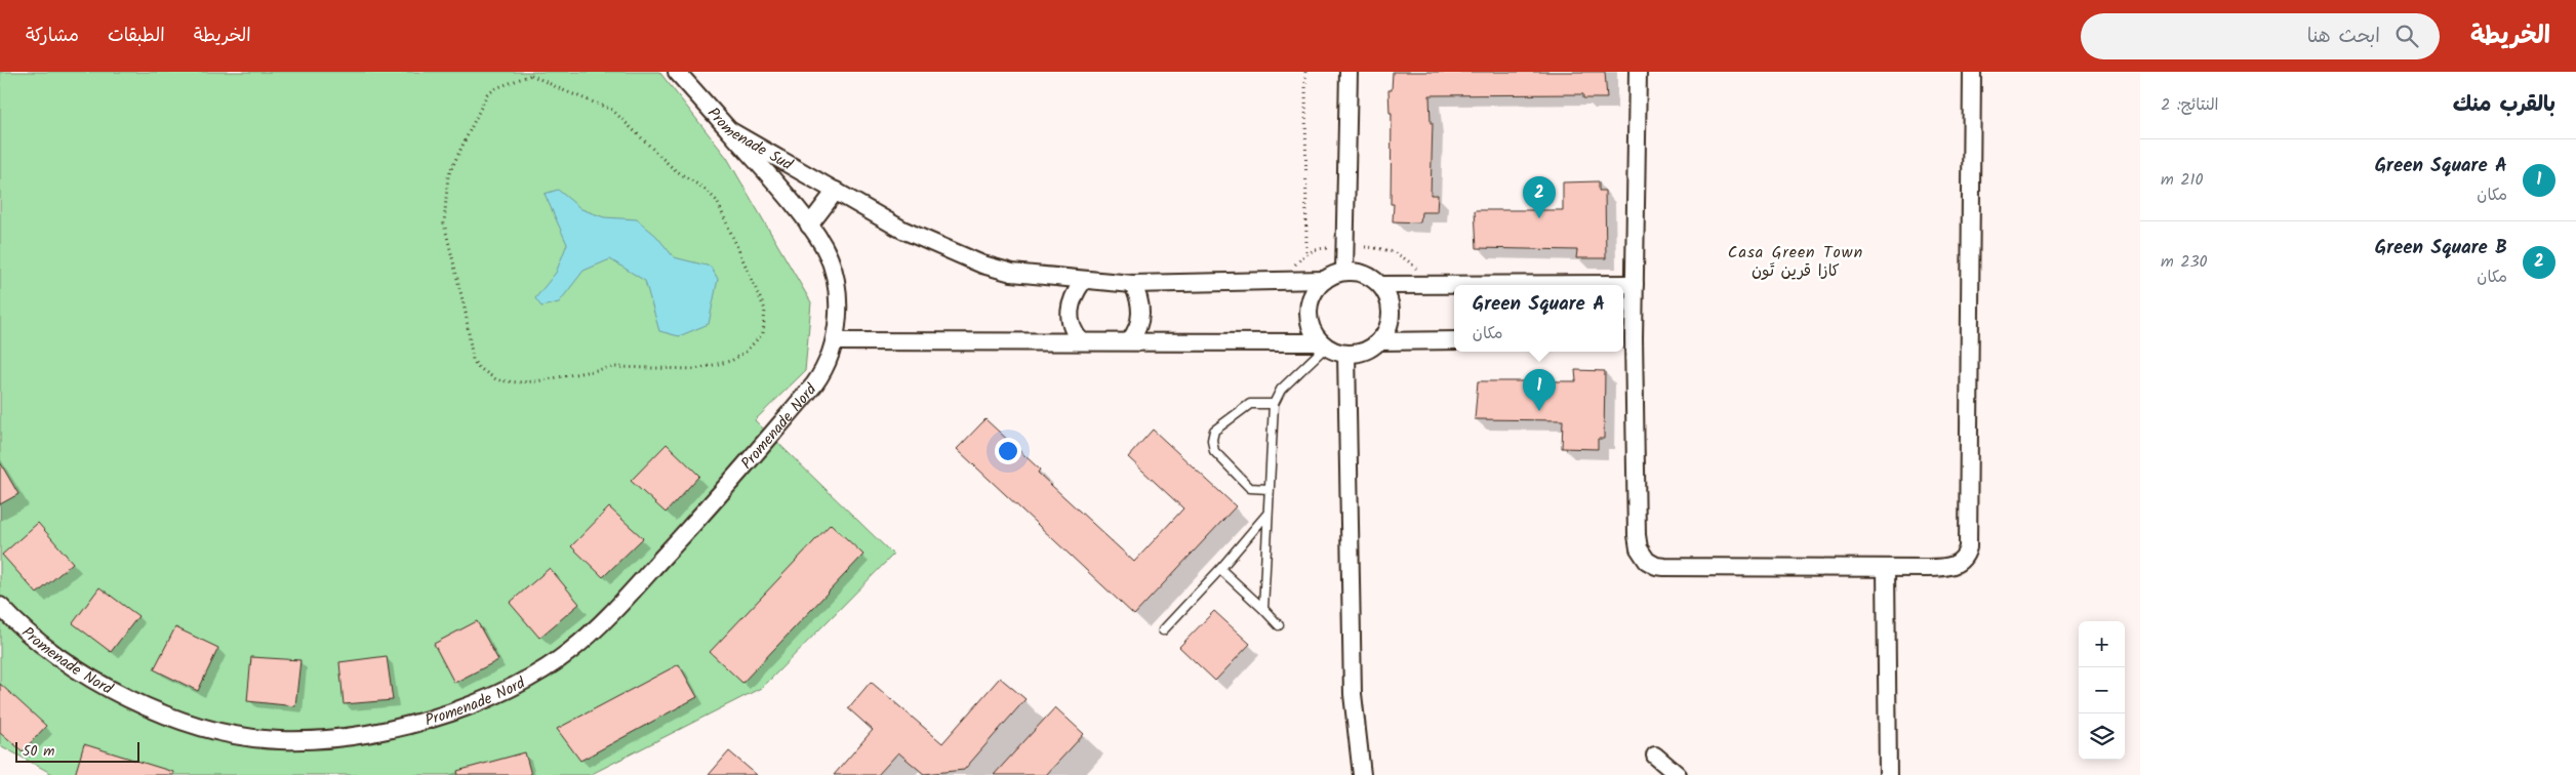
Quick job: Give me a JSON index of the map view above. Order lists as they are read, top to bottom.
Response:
{
  "streets": {
    "street": ["Promenade Sud", "Promenade Nord"]
  },
  "crossings": [
    ["Promenade Sud", "Promenade Nord"]
  ],
  "districts": ["Casa Green Town كازا قرين تَون"],
  "scale_bar": "50 m",
  "page": {
    "header": "الخريطة",
    "search": "ابحث هنا",
    "nav": ["الخريطة", "الطبقات", "مشاركة"],
    "heading": ["بالقرب منك", "النتائج: 2"],
    "list": [
      {
        "mark": "1",
        "name": "Green Square A",
        "note": "مكان",
        "value": "210 m"
      },
      {
        "mark": "2",
        "name": "Green Square B",
        "note": "مكان",
        "value": "230 m"
      }
    ],
    "pins": ["2", "1"],
    "popup": ["Green Square A", "مكان"],
    "map_buttons": ["+", "−"],
    "scale": "50 m"
  }
}
